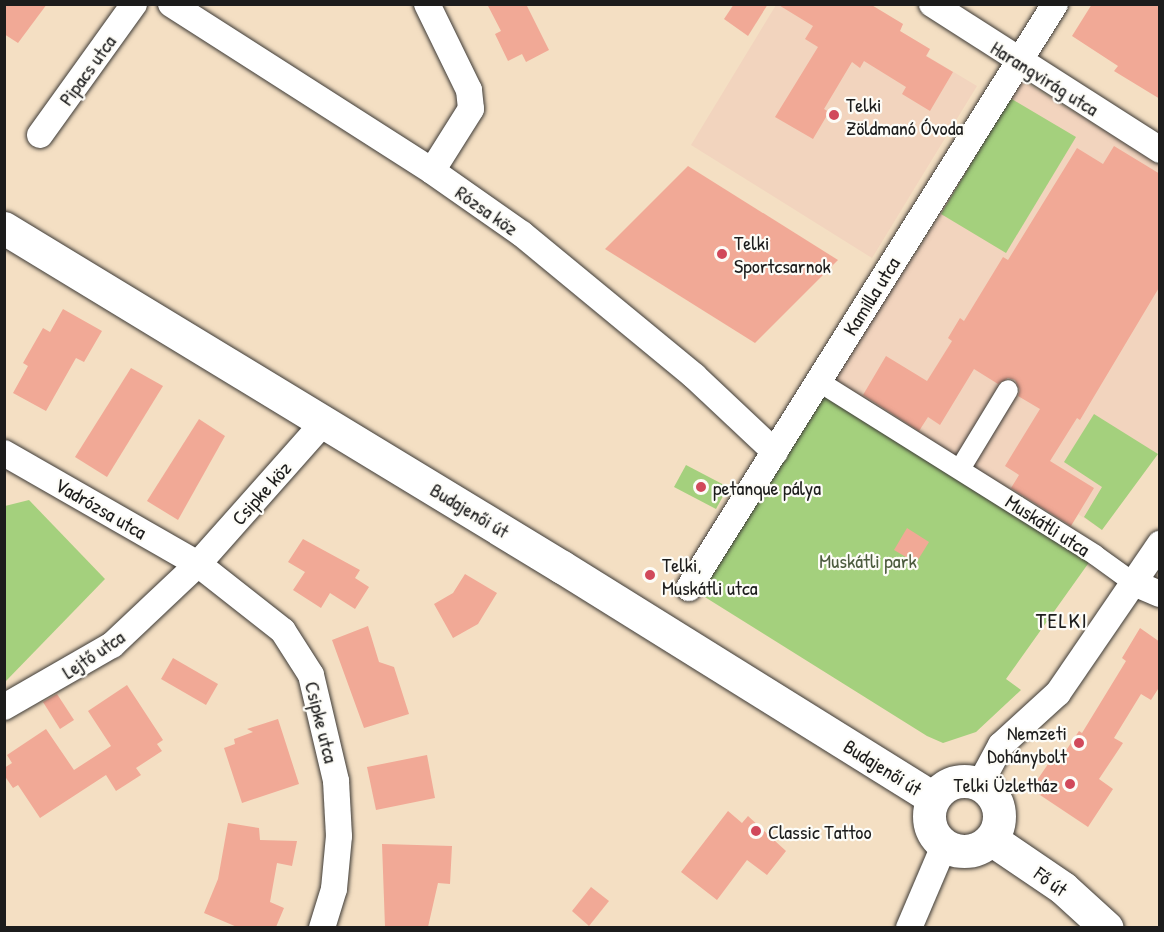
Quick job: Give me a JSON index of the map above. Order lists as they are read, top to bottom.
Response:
{
  "streets": {
    "main road": ["Budajenői út", "Fő út"],
    "street": [
      "Pipacs utca",
      "Harangvirág utca",
      "Rózsa köz",
      "Kamilla utca",
      "Csipke köz",
      "Vadrózsa utca",
      "Muskátli utca",
      "Lejtő utca",
      "Csipke utca"
    ]
  },
  "crossings": [
    ["Harangvirág utca", "Kamilla utca"],
    ["Rózsa köz", "Kamilla utca"],
    ["Kamilla utca", "Muskátli utca"],
    ["Csipke köz", "Vadrózsa utca"],
    ["Csipke köz", "Budajenői út"],
    ["Csipke köz", "Lejtő utca"],
    ["Csipke köz", "Csipke utca"],
    ["Vadrózsa utca", "Lejtő utca"],
    ["Vadrózsa utca", "Csipke utca"],
    ["Budajenői út", "Fő út"],
    ["Lejtő utca", "Csipke utca"]
  ],
  "districts": ["TELKI"],
  "parks": ["Muskátli park"],
  "places": [
    "Telki Zöldmanó Óvoda",
    "Telki Sportcsarnok",
    "petanque pálya",
    "Telki, Muskátli utca",
    "Nemzeti Dohánybolt",
    "Telki Üzletház",
    "Classic Tattoo"
  ]
}
